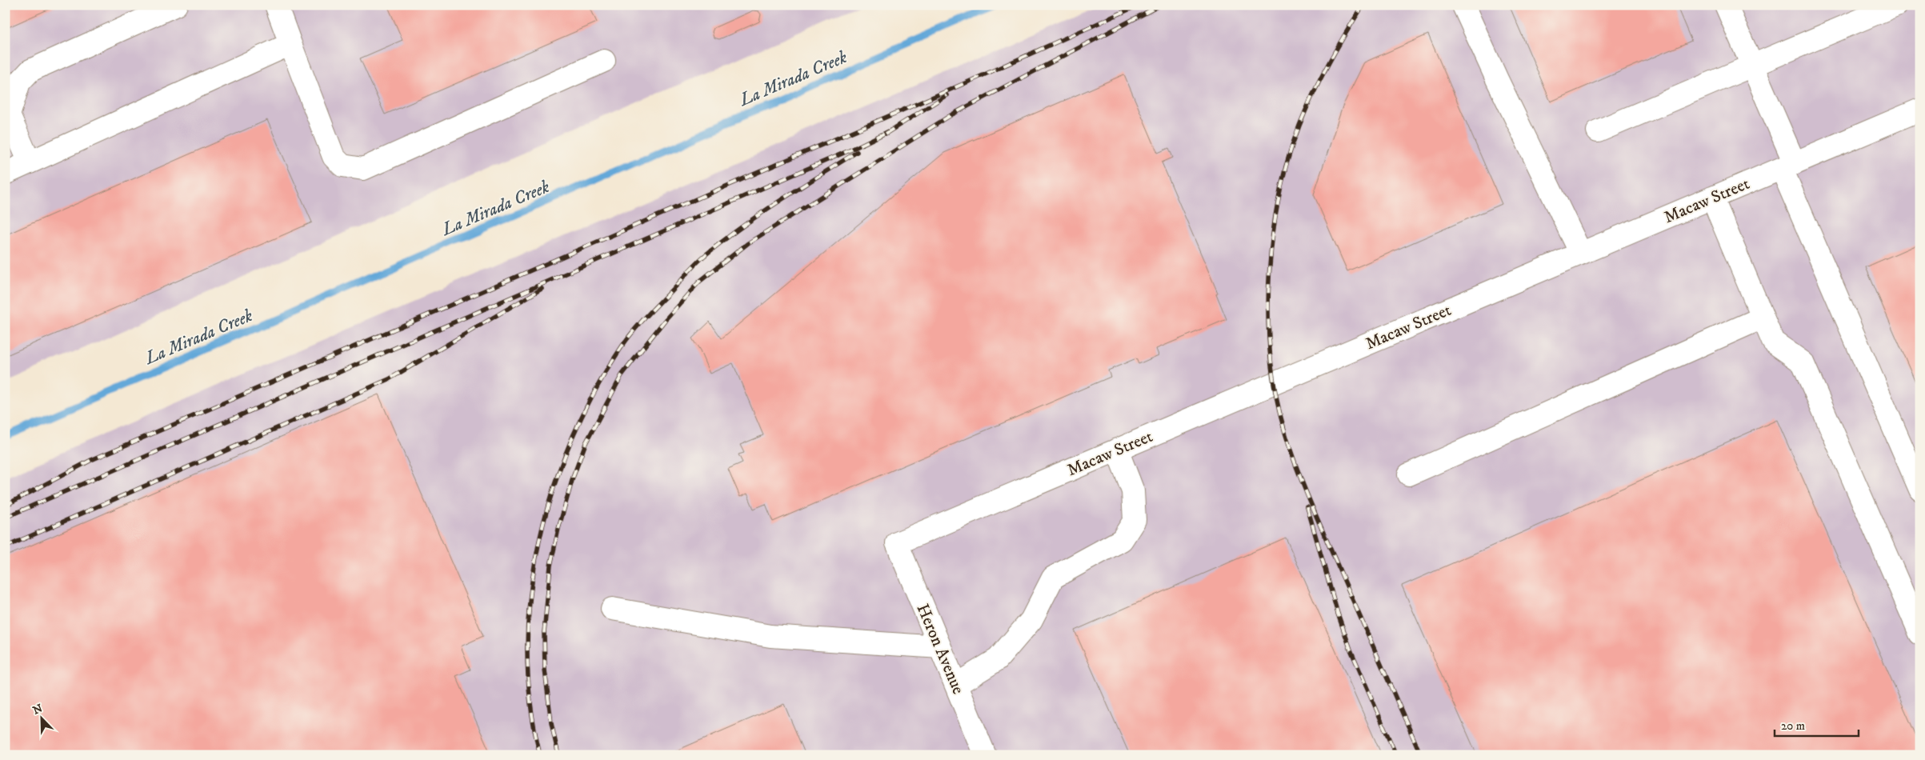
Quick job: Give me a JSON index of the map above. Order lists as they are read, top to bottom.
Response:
{
  "streets": {
    "street": ["Macaw Street", "Heron Avenue"]
  },
  "crossings": [
    ["Macaw Street", "Heron Avenue"]
  ],
  "water": ["La Mirada Creek"],
  "scale_bar": "20 m",
  "north": "top left"
}
